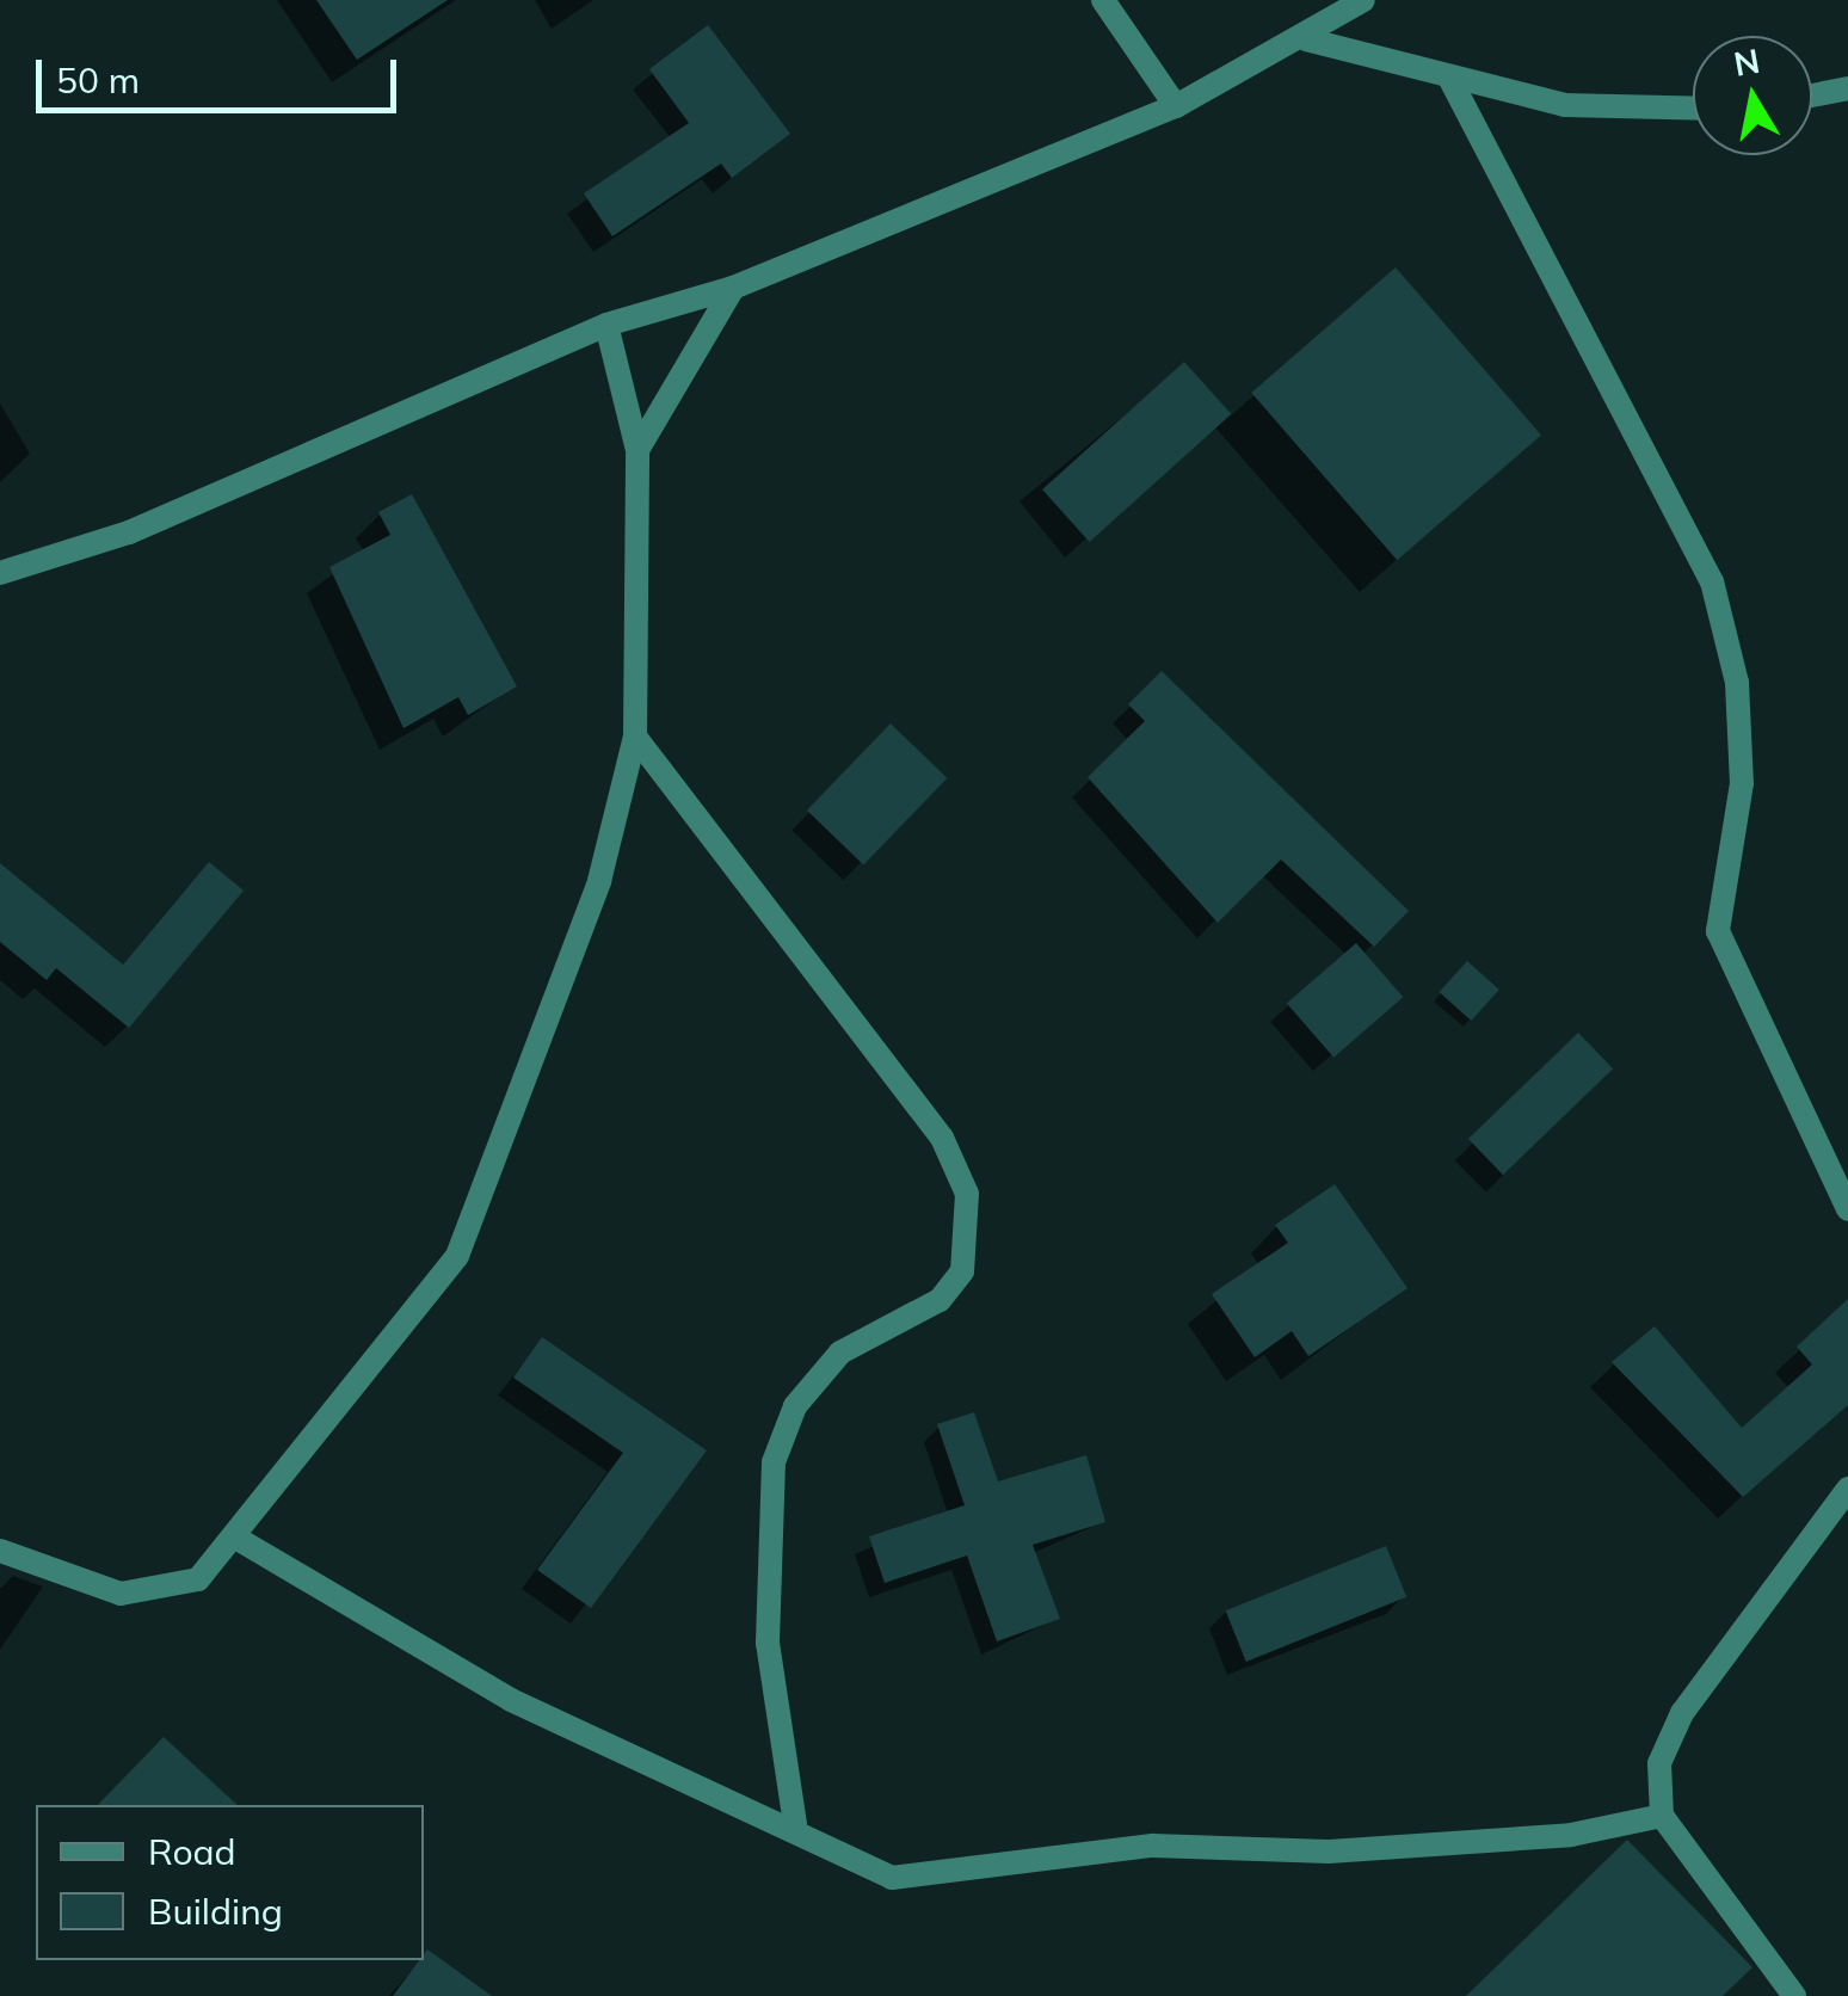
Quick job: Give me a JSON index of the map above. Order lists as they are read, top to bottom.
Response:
{
  "legend": ["Road", "Building"],
  "scale_bar": "50 m",
  "north": "top"
}
